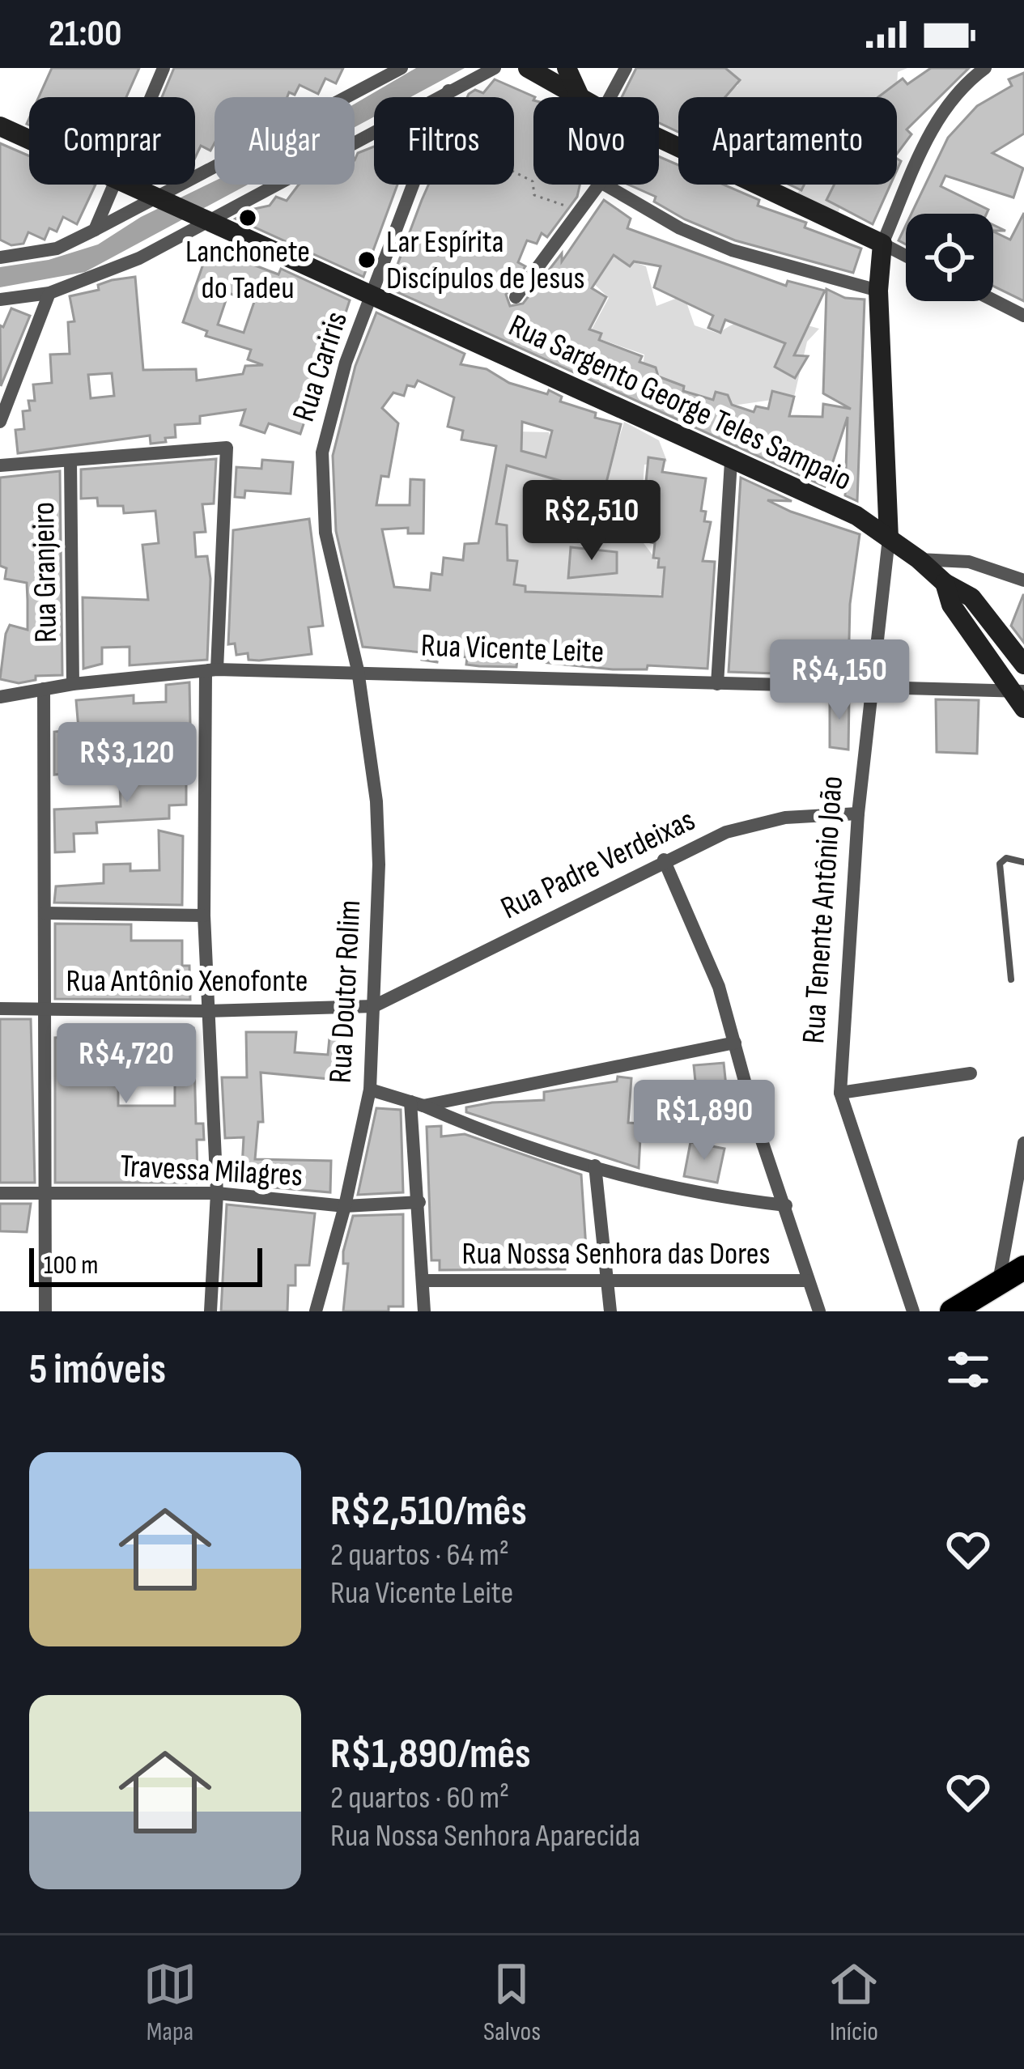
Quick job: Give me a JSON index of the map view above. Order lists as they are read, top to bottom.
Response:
{
  "streets": {
    "main road": ["Rua Sargento George Teles Sampaio", "Rua Tenente Antônio João"],
    "street": [
      "Rua Cariris",
      "Rua Granjeiro",
      "Rua Vicente Leite",
      "Rua Padre Verdeixas",
      "Rua Antônio Xenofonte",
      "Rua Doutor Rolim",
      "Travessa Milagres",
      "Rua Nossa Senhora das Dores"
    ]
  },
  "crossings": [
    ["Rua Cariris", "Rua Sargento George Teles Sampaio"],
    ["Rua Cariris", "Rua Vicente Leite"],
    ["Rua Cariris", "Rua Doutor Rolim"],
    ["Rua Sargento George Teles Sampaio", "Rua Tenente Antônio João"],
    ["Rua Granjeiro", "Rua Vicente Leite"],
    ["Rua Vicente Leite", "Rua Tenente Antônio João"],
    ["Rua Vicente Leite", "Rua Doutor Rolim"],
    ["Rua Padre Verdeixas", "Rua Tenente Antônio João"],
    ["Rua Padre Verdeixas", "Rua Antônio Xenofonte"],
    ["Rua Padre Verdeixas", "Rua Doutor Rolim"],
    ["Rua Antônio Xenofonte", "Rua Doutor Rolim"],
    ["Rua Doutor Rolim", "Travessa Milagres"]
  ],
  "places": ["Lanchonete do Tadeu", "Lar Espírita Discípulos de Jesus"],
  "scale_bar": "100 m",
  "page": {
    "status": "21:00",
    "chip": [
      "Comprar",
      "Alugar",
      "Filtros",
      "Novo",
      "Apartamento"
    ],
    "price": [
      "R$2,510",
      "R$4,150",
      "R$3,120",
      "R$4,720",
      "R$1,890"
    ],
    "scale": "100 m",
    "heading": "5 imóveis",
    "list": [
      {
        "name": "R$2,510/mês",
        "note": "2 quartos · 64 m² · Rua Vicente Leite"
      },
      {
        "name": "R$1,890/mês",
        "note": "2 quartos · 60 m² · Rua Nossa Senhora Aparecida"
      }
    ],
    "tabs": ["Mapa", "Salvos", "Início"]
  }
}
